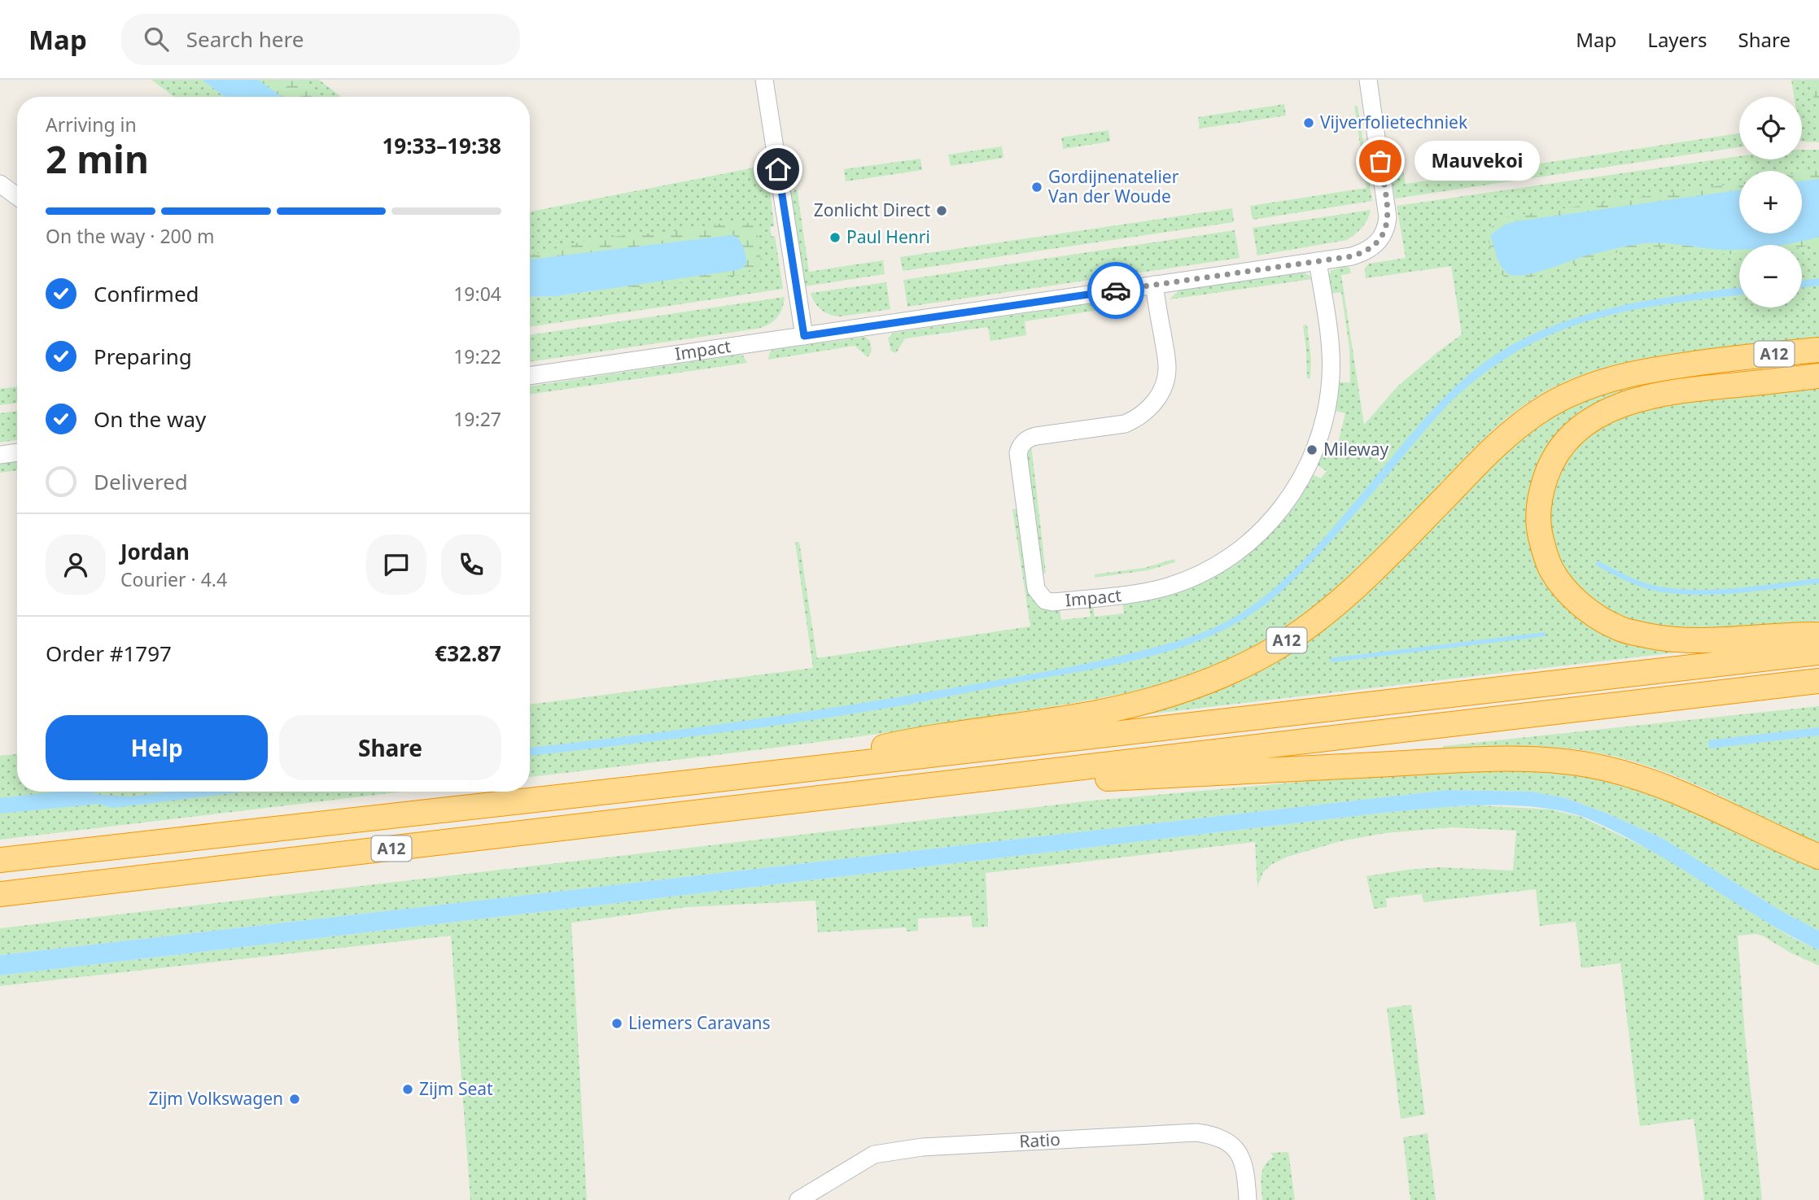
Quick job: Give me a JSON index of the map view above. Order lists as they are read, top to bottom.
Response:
{
  "streets": {
    "highway": ["A12"],
    "street": ["Impact", "Ratio"]
  },
  "places": [
    "Vijverfolietechniek",
    "Mauvekoi",
    "Gordijnenatelier Van der Woude",
    "Zonlicht Direct",
    "Paul Henri",
    "Mileway",
    "Liemers Caravans",
    "Zijm Seat",
    "Zijm Volkswagen"
  ],
  "page": {
    "header": "Map",
    "search": "Search here",
    "nav": ["Map", "Layers", "Share"],
    "map_buttons": ["+", "−"],
    "heading": ["2 min", "Arriving in", "19:33–19:38"],
    "panel": [
      "Jordan",
      "Courier · 4.4",
      "Order #1797",
      "€32.87"
    ],
    "bubble": "Mauvekoi",
    "bar": "On the way · 200 m",
    "list": [
      ["Confirmed", "19:04"],
      ["Preparing", "19:22"],
      ["On the way", "19:27"],
      "Delivered"
    ],
    "buttons": ["Help", "Share"]
  }
}
